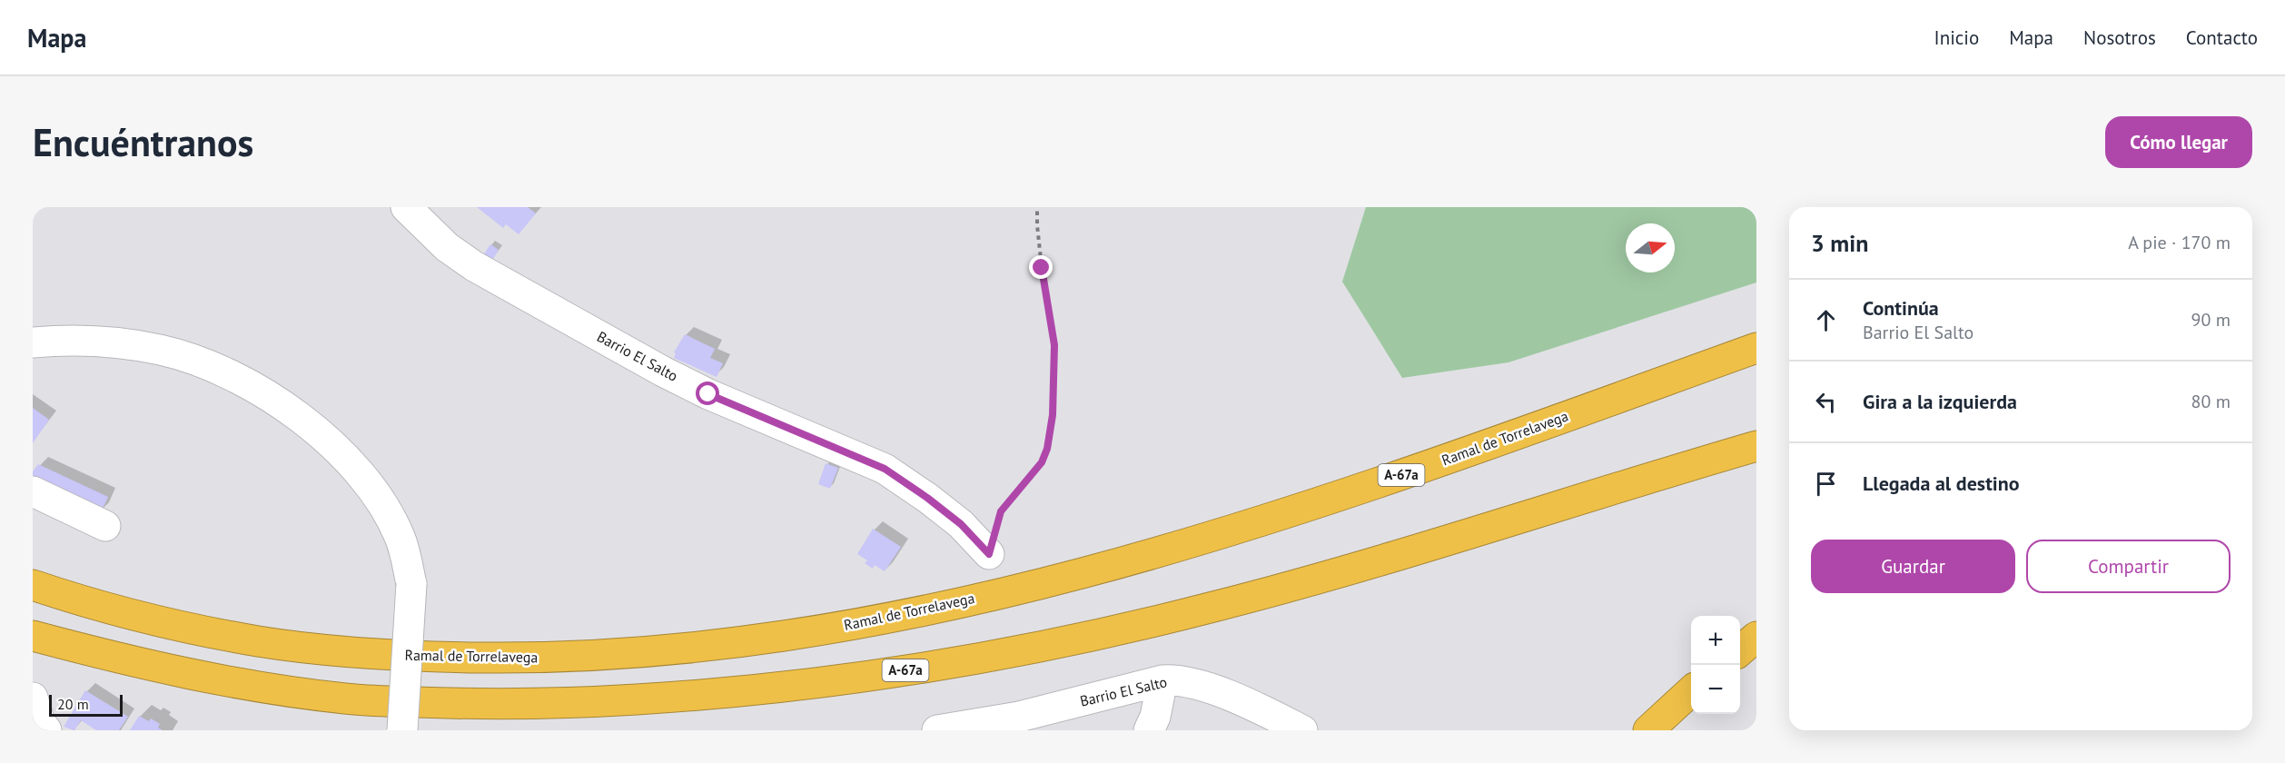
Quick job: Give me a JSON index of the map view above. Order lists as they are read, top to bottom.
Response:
{
  "streets": {
    "highway": ["Ramal de Torrelavega", "A-67a"],
    "street": ["Barrio El Salto"]
  },
  "scale_bar": "20 m",
  "north": "right",
  "page": {
    "header": "Mapa",
    "nav": [
      "Inicio",
      "Mapa",
      "Nosotros",
      "Contacto"
    ],
    "buttons": [
      "Cómo llegar",
      ["Guardar", "Compartir"]
    ],
    "title": "Encuéntranos",
    "heading": ["3 min", "A pie · 170 m"],
    "list": [
      ["Continúa", "Barrio El Salto", "90 m"],
      ["Gira a la izquierda", "80 m"],
      "Llegada al destino"
    ],
    "map_buttons": ["+", "−"],
    "scale": "20 m"
  }
}
